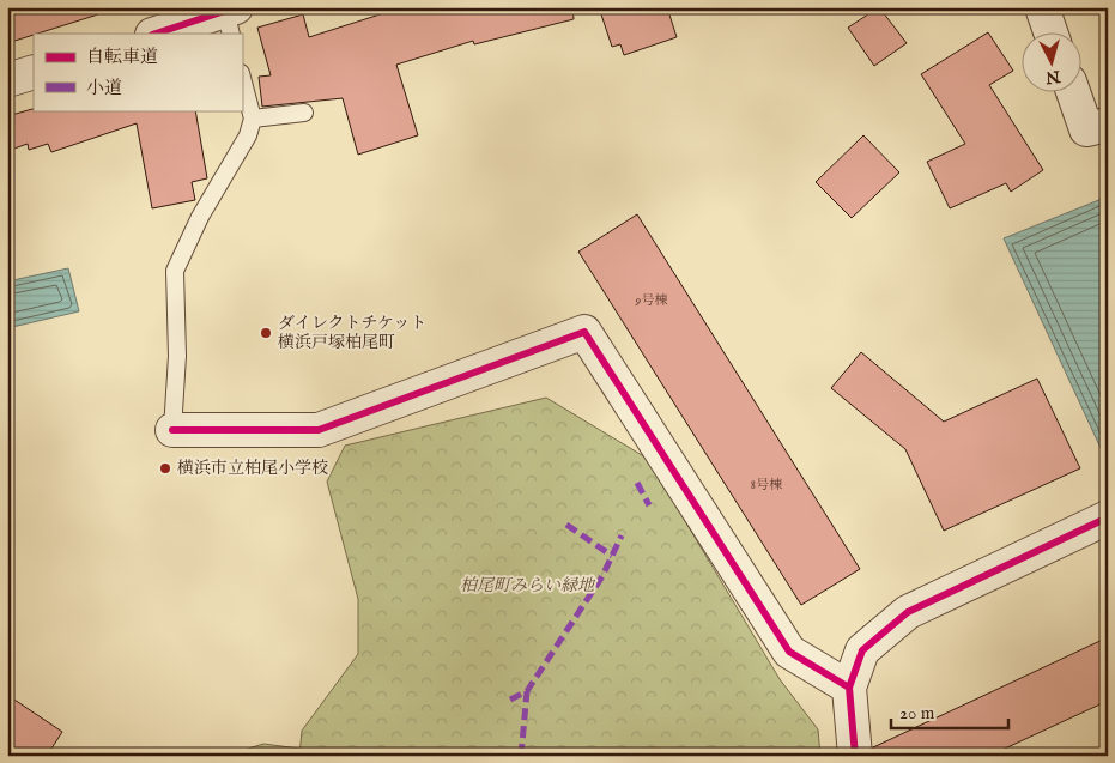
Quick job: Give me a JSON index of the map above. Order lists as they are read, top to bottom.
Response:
{
  "parks": ["柏尾町みらい緑地"],
  "places": ["ダイレクトチケット 横浜戸塚柏尾町", "横浜市立柏尾小学校"],
  "house_numbers": ["9号棟", "8号棟"],
  "legend": ["自転車道", "小道"],
  "scale_bar": "20 m",
  "north": "bottom"
}
